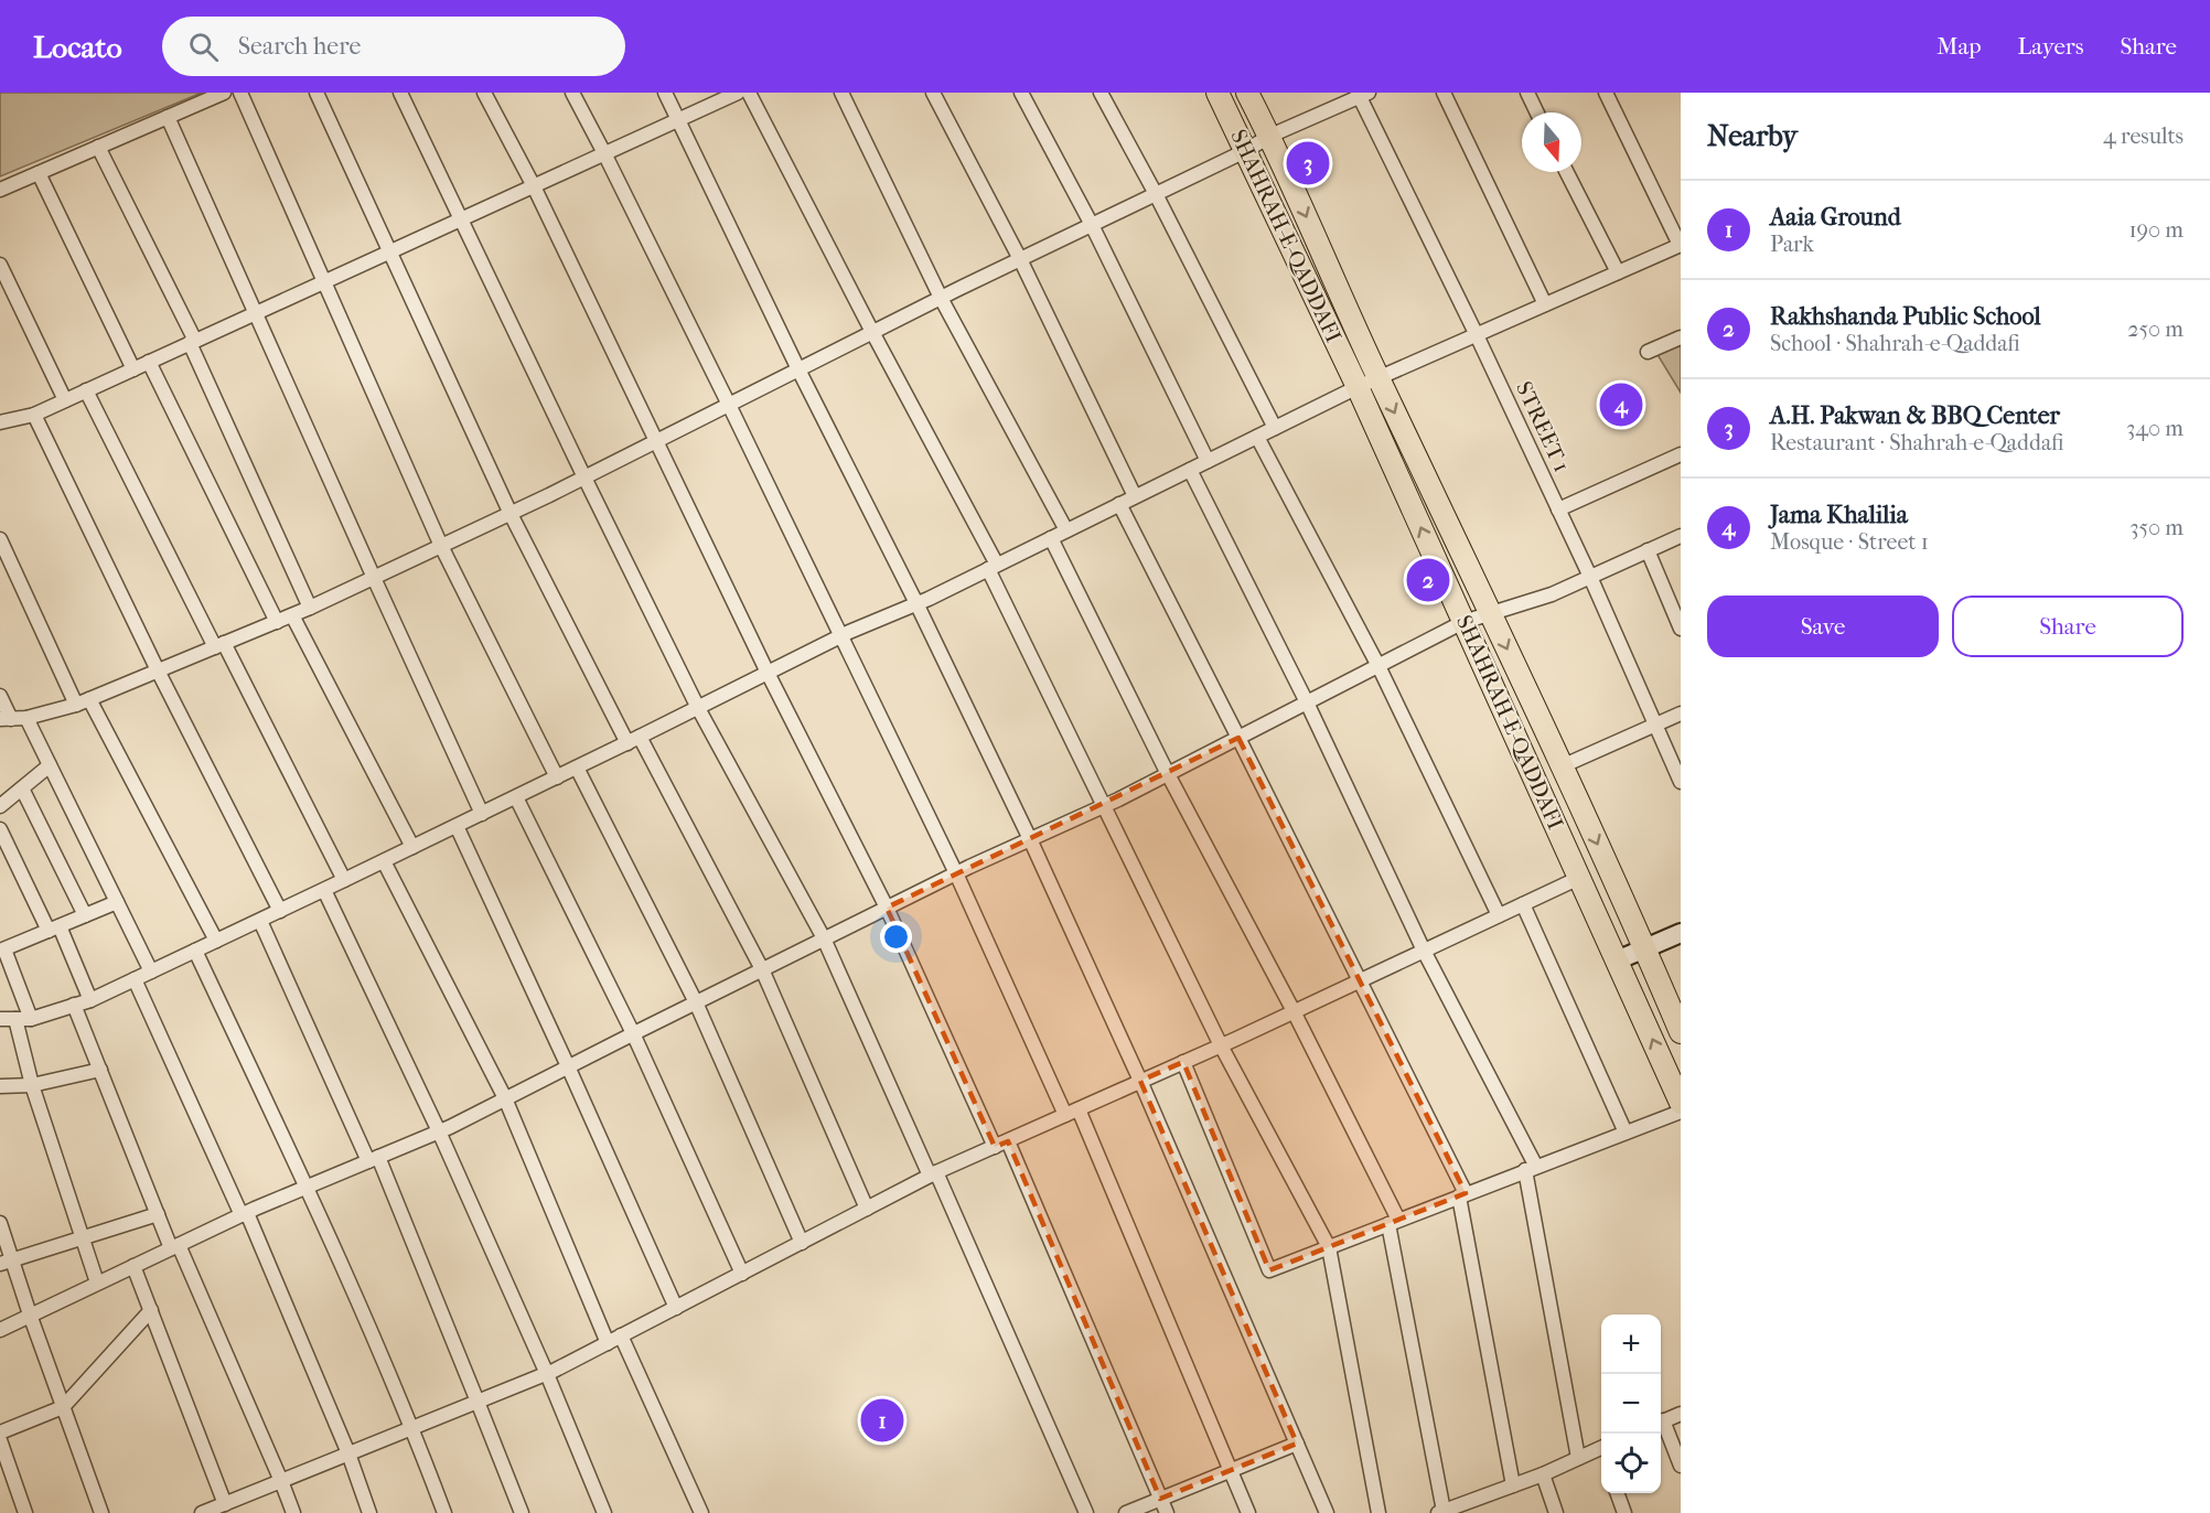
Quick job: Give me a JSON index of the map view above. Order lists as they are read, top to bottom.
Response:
{
  "streets": {
    "main road": ["SHAHRAH-E-QADDAFI"],
    "street": ["STREET 1"]
  },
  "north": "bottom",
  "page": {
    "header": "Locato",
    "search": "Search here",
    "nav": ["Map", "Layers", "Share"],
    "heading": ["Nearby", "4 results"],
    "pins": [
      "3",
      "4",
      "2",
      "1"
    ],
    "list": [
      {
        "mark": "1",
        "name": "Aaia Ground",
        "note": "Park",
        "value": "190 m"
      },
      {
        "mark": "2",
        "name": "Rakhshanda Public School",
        "note": "School · Shahrah-e-Qaddafi",
        "value": "250 m"
      },
      {
        "mark": "3",
        "name": "A.H. Pakwan & BBQ Center",
        "note": "Restaurant · Shahrah-e-Qaddafi",
        "value": "340 m"
      },
      {
        "mark": "4",
        "name": "Jama Khalilia",
        "note": "Mosque · Street 1",
        "value": "350 m"
      }
    ],
    "buttons": ["Save", "Share"],
    "map_buttons": ["+", "−"]
  }
}
